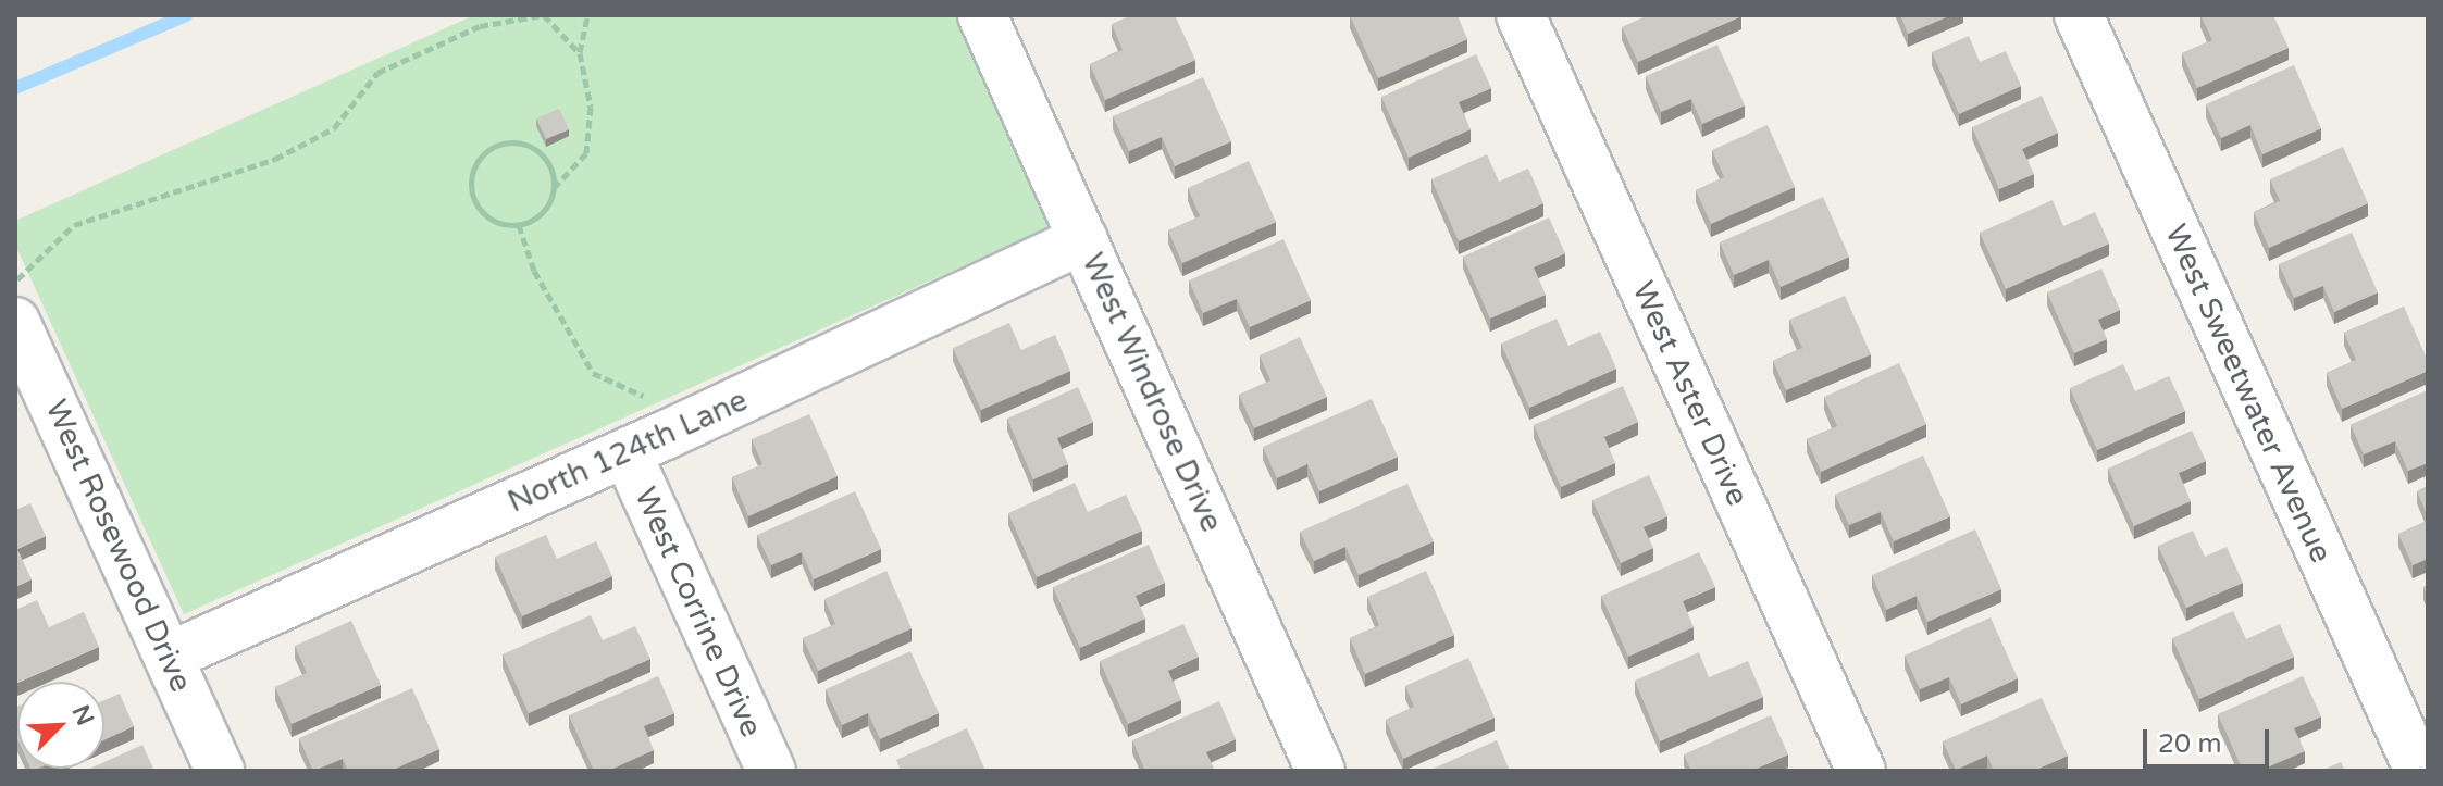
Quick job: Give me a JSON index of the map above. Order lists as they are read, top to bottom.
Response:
{
  "streets": {
    "street": [
      "West Windrose Drive",
      "West Aster Drive",
      "West Sweetwater Avenue",
      "North 124th Lane",
      "West Rosewood Drive",
      "West Corrine Drive"
    ]
  },
  "crossings": [
    ["West Windrose Drive", "North 124th Lane"],
    ["North 124th Lane", "West Rosewood Drive"],
    ["North 124th Lane", "West Corrine Drive"]
  ],
  "scale_bar": "20 m",
  "north": "top right"
}
